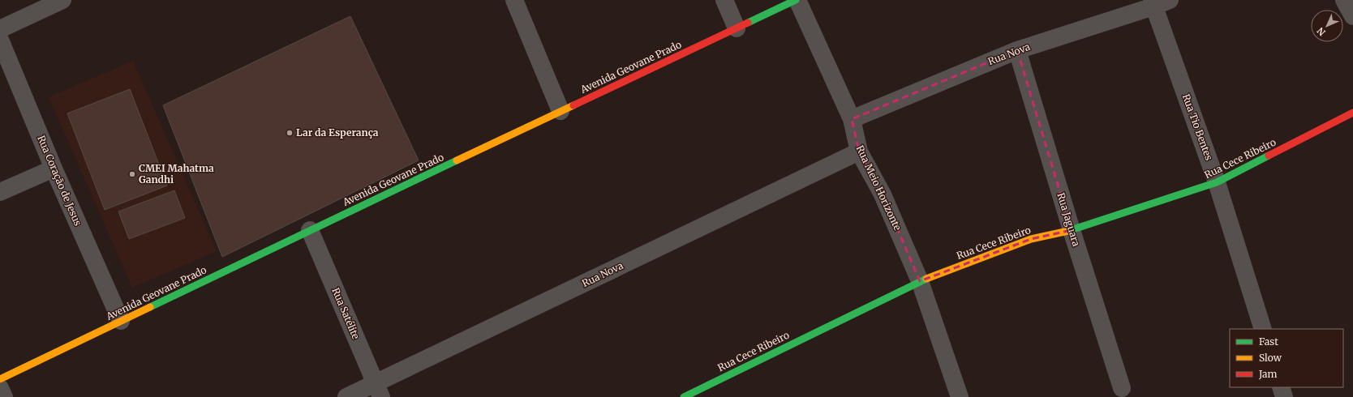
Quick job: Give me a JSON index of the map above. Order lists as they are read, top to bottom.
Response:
{
  "streets": {
    "street": [
      "Rua Nova",
      "Avenida Geovane Prado",
      "Rua Tio Bentes",
      "Rua Cece Ribeiro",
      "Rua Coração de Jesus",
      "Rua Meio Horizonte",
      "Rua Jaguara",
      "Rua Satélite"
    ]
  },
  "crossings": [
    ["Rua Nova", "Rua Tio Bentes"],
    ["Rua Nova", "Rua Meio Horizonte"],
    ["Rua Nova", "Rua Jaguara"],
    ["Rua Nova", "Rua Satélite"],
    ["Avenida Geovane Prado", "Rua Coração de Jesus"],
    ["Avenida Geovane Prado", "Rua Meio Horizonte"],
    ["Avenida Geovane Prado", "Rua Satélite"],
    ["Rua Tio Bentes", "Rua Cece Ribeiro"],
    ["Rua Cece Ribeiro", "Rua Meio Horizonte"],
    ["Rua Cece Ribeiro", "Rua Jaguara"]
  ],
  "places": ["Lar da Esperança", "CMEI Mahatma Gandhi"],
  "legend": ["Fast", "Slow", "Jam"],
  "north": "bottom left"
}
